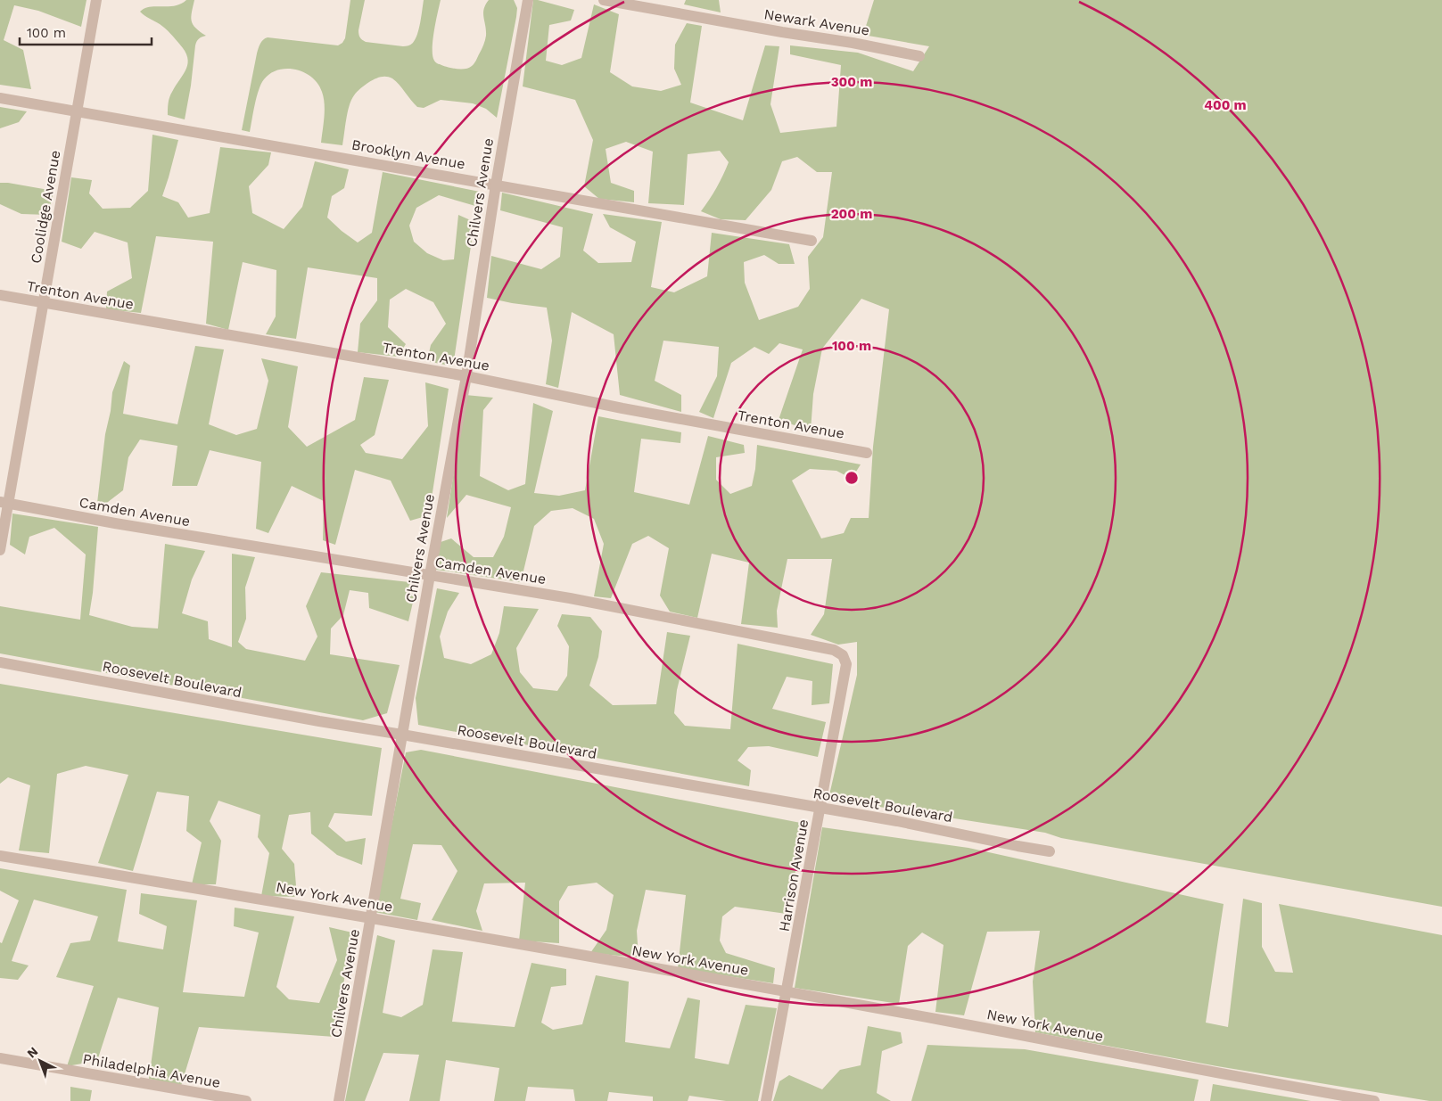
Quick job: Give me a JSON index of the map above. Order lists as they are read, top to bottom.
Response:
{
  "streets": {
    "street": [
      "Newark Avenue",
      "Brooklyn Avenue",
      "Chilvers Avenue",
      "Coolidge Avenue",
      "Trenton Avenue",
      "Camden Avenue",
      "Roosevelt Boulevard",
      "Harrison Avenue",
      "New York Avenue",
      "Philadelphia Avenue"
    ]
  },
  "crossings": [
    ["Brooklyn Avenue", "Chilvers Avenue"],
    ["Brooklyn Avenue", "Coolidge Avenue"],
    ["Chilvers Avenue", "Trenton Avenue"],
    ["Chilvers Avenue", "Camden Avenue"],
    ["Chilvers Avenue", "Roosevelt Boulevard"],
    ["Chilvers Avenue", "New York Avenue"],
    ["Coolidge Avenue", "Trenton Avenue"],
    ["Coolidge Avenue", "Camden Avenue"],
    ["Camden Avenue", "Harrison Avenue"],
    ["Roosevelt Boulevard", "Harrison Avenue"],
    ["Harrison Avenue", "New York Avenue"]
  ],
  "scale_bar": "100 m",
  "north": "top left",
  "rings": [
    "300 m",
    "400 m",
    "200 m",
    "100 m"
  ]
}
